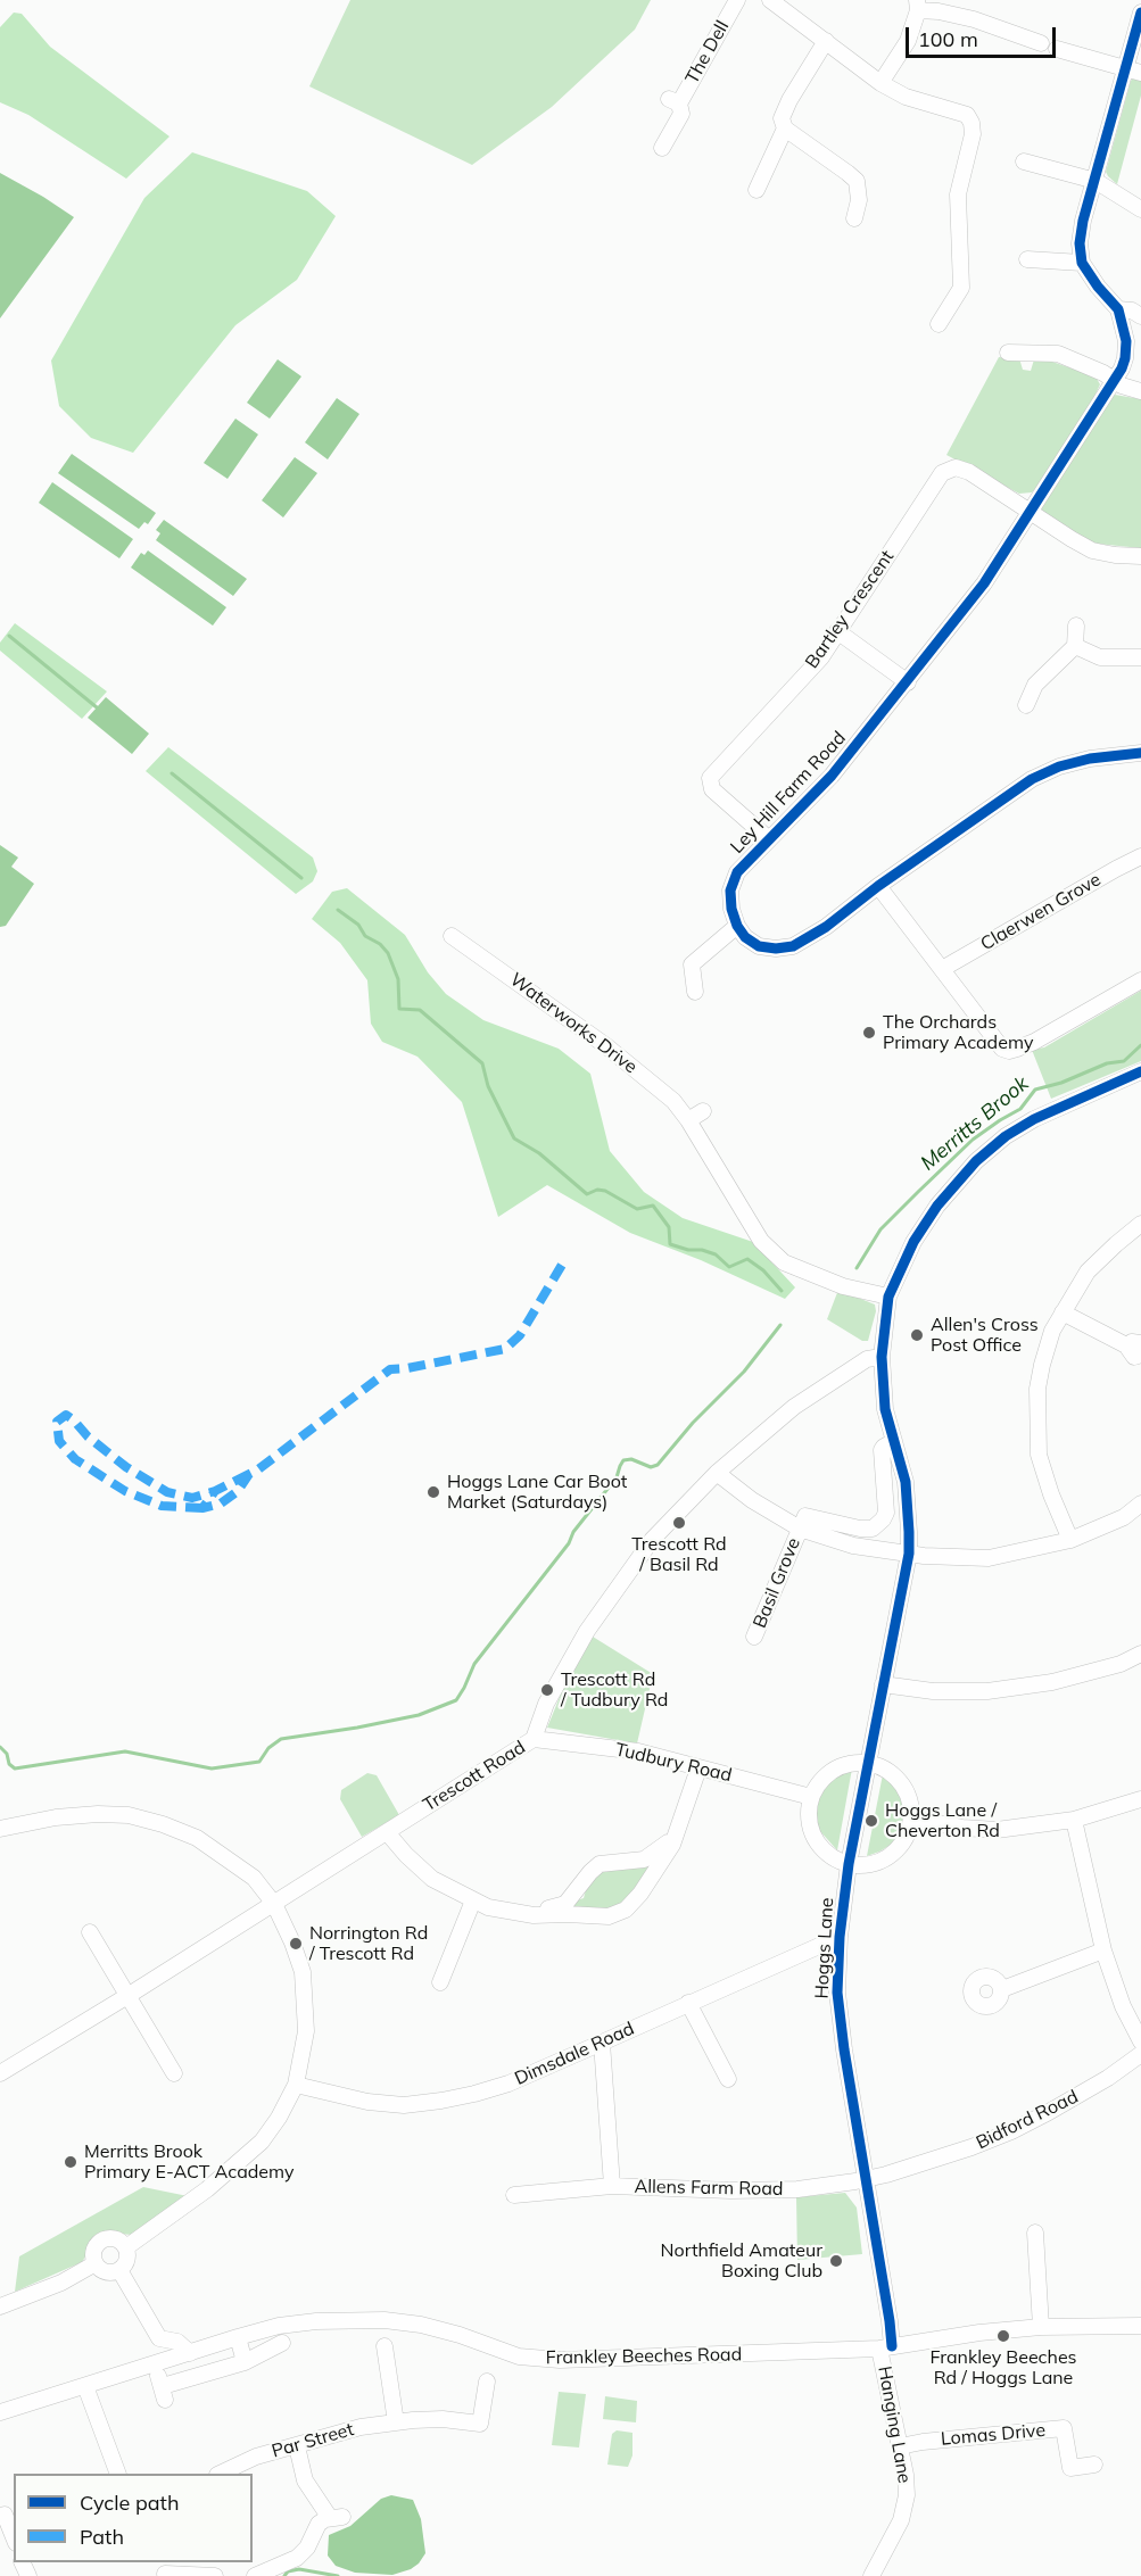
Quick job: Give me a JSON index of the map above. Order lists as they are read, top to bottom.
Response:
{
  "streets": {
    "street": [
      "The Dell",
      "Bartley Crescent",
      "Ley Hill Farm Road",
      "Claerwen Grove",
      "Waterworks Drive",
      "Basil Grove",
      "Tudbury Road",
      "Trescott Road",
      "Hoggs Lane",
      "Dimsdale Road",
      "Bidford Road",
      "Allens Farm Road",
      "Frankley Beeches Road",
      "Hanging Lane",
      "Lomas Drive",
      "Par Street"
    ]
  },
  "crossings": [
    ["Bartley Crescent", "Ley Hill Farm Road"],
    ["Waterworks Drive", "Hoggs Lane"],
    ["Tudbury Road", "Trescott Road"],
    ["Trescott Road", "Hoggs Lane"],
    ["Hoggs Lane", "Dimsdale Road"],
    ["Hoggs Lane", "Bidford Road"],
    ["Hoggs Lane", "Allens Farm Road"],
    ["Hoggs Lane", "Frankley Beeches Road"],
    ["Hoggs Lane", "Hanging Lane"],
    ["Dimsdale Road", "Allens Farm Road"],
    ["Bidford Road", "Allens Farm Road"],
    ["Frankley Beeches Road", "Hanging Lane"],
    ["Hanging Lane", "Lomas Drive"]
  ],
  "water": ["Merritts Brook"],
  "places": [
    "The Orchards Primary Academy",
    "Allen's Cross Post Office",
    "Hoggs Lane Car Boot Market (Saturdays)",
    "Trescott Rd / Basil Rd",
    "Trescott Rd / Tudbury Rd",
    "Hoggs Lane / Cheverton Rd",
    "Norrington Rd / Trescott Rd",
    "Merritts Brook Primary E-ACT Academy",
    "Northfield Amateur Boxing Club",
    "Frankley Beeches Rd / Hoggs Lane"
  ],
  "legend": ["Cycle path", "Path"],
  "scale_bar": "100 m"
}
